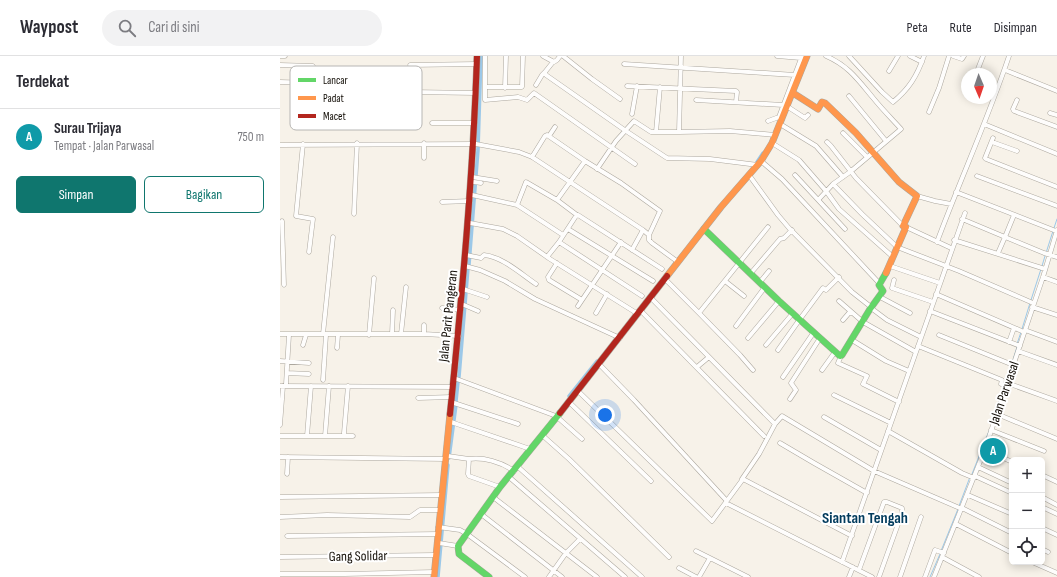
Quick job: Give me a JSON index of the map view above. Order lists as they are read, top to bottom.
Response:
{
  "streets": {
    "street": ["Jalan Parit Pangeran", "Jalan Parwasal", "Gang Solidar"]
  },
  "crossings": [
    ["Jalan Parit Pangeran", "Gang Solidar"]
  ],
  "districts": ["Siantan Tengah"],
  "legend": ["Lancar", "Padat", "Macet"],
  "north": "bottom",
  "page": {
    "header": "Waypost",
    "search": "Cari di sini",
    "nav": ["Peta", "Rute", "Disimpan"],
    "heading": "Terdekat",
    "list": [
      {
        "mark": "A",
        "name": "Surau Trijaya",
        "note": "Tempat · Jalan Parwasal",
        "value": "750 m"
      }
    ],
    "buttons": ["Simpan", "Bagikan"],
    "pins": "A",
    "map_buttons": ["+", "−"]
  }
}
